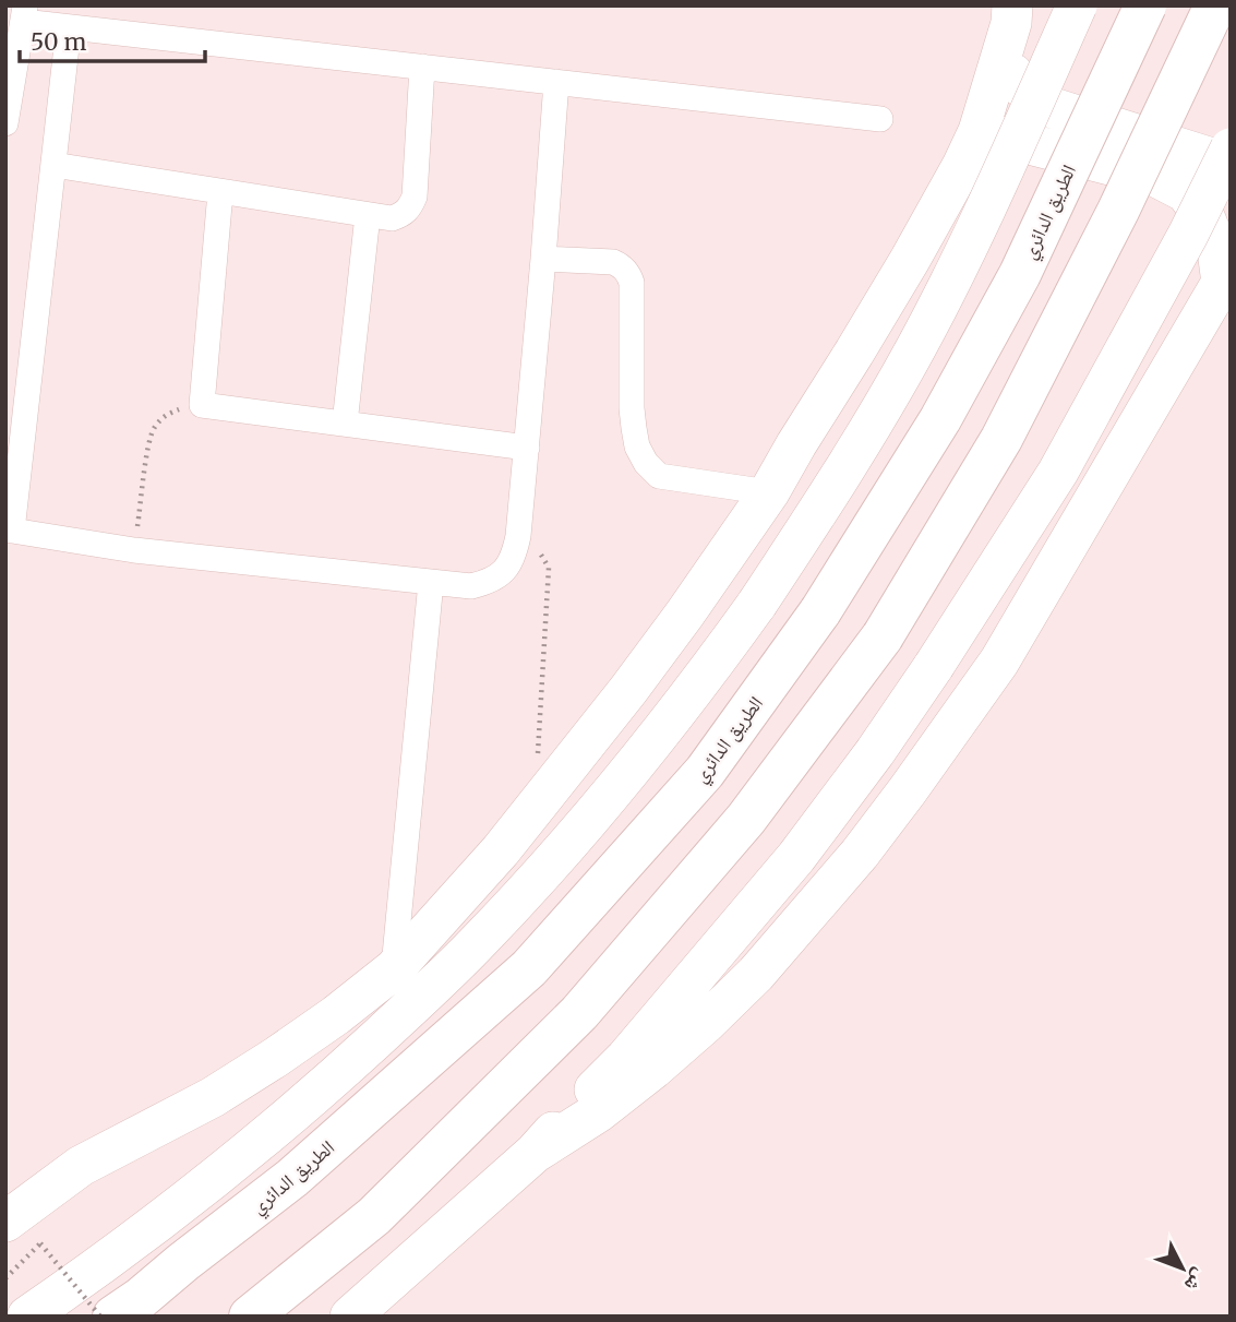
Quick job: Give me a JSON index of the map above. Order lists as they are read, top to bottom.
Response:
{
  "streets": {
    "highway": ["الطريق الدائري"]
  },
  "scale_bar": "50 m",
  "north": "bottom right"
}
